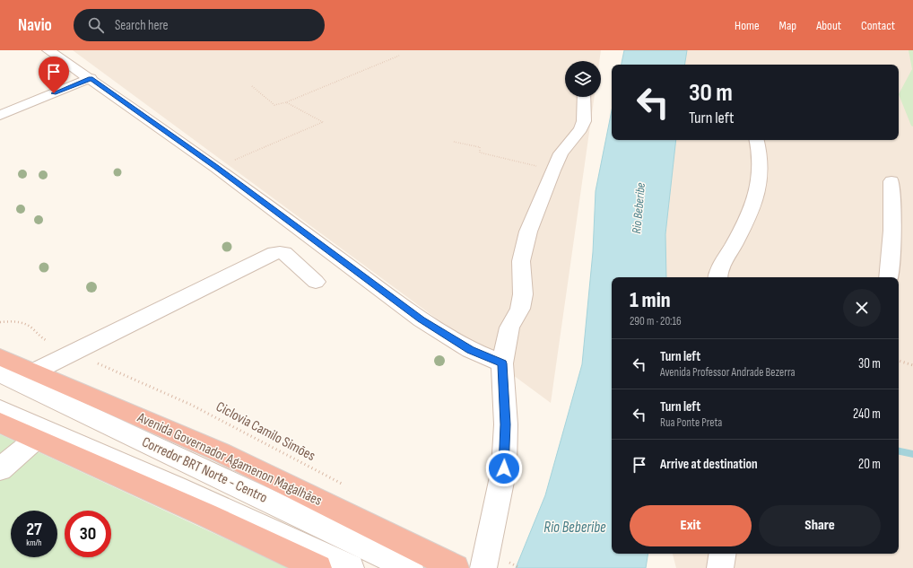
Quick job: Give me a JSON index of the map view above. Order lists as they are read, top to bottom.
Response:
{
  "streets": {
    "highway": ["Avenida Governador Agamenon Magalhães"],
    "street": ["Corredor BRT Norte - Centro"],
    "path": ["Ciclovia Camilo Simões"]
  },
  "water": ["Rio Beberibe"],
  "page": {
    "header": "Navio",
    "search": "Search here",
    "nav": [
      "Home",
      "Map",
      "About",
      "Contact"
    ],
    "turn": ["30 m", "Turn left"],
    "heading": ["1 min", "290 m · 20:16"],
    "list": [
      {
        "name": "Turn left",
        "note": "Avenida Professor Andrade Bezerra",
        "value": "30 m"
      },
      {
        "name": "Turn left",
        "note": "Rua Ponte Preta",
        "value": "240 m"
      },
      {
        "name": "Arrive at destination",
        "value": "20 m"
      }
    ],
    "buttons": ["Exit", "Share"],
    "speed": "27 km/h",
    "limit": "30"
  }
}
